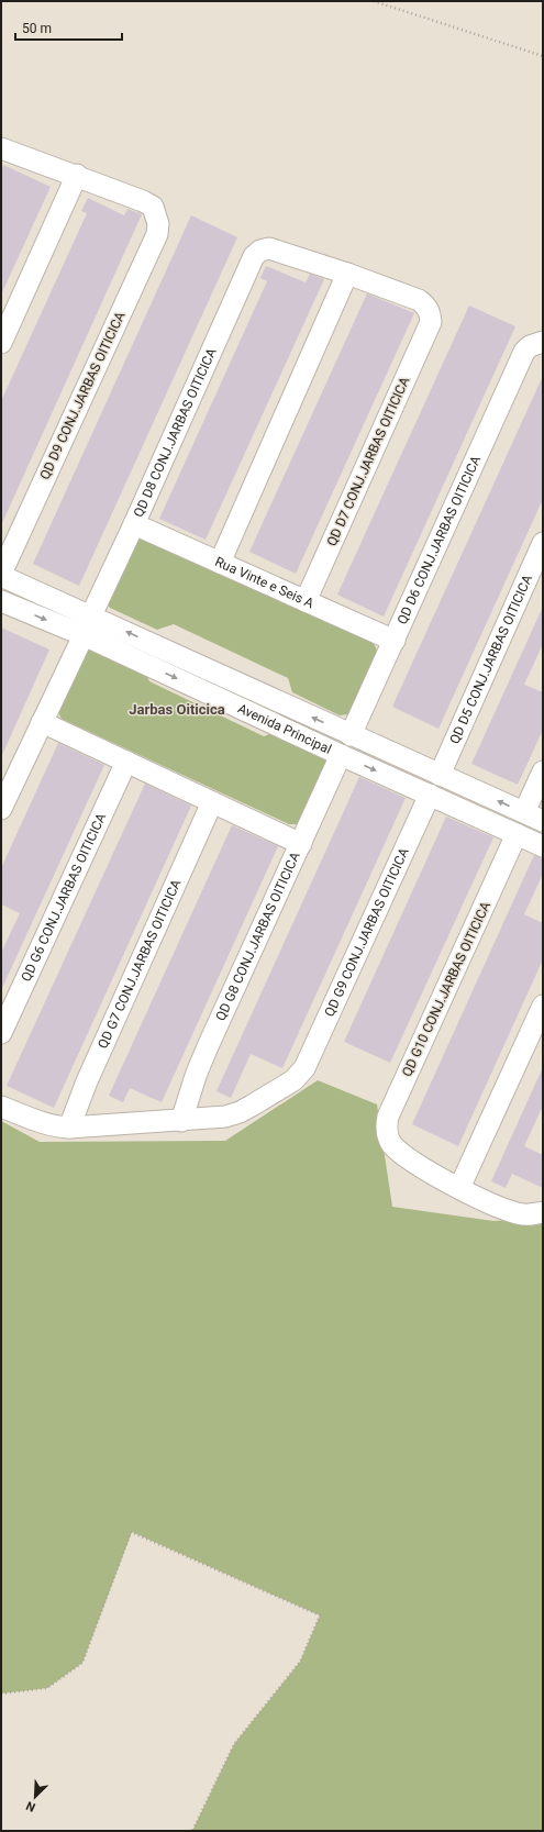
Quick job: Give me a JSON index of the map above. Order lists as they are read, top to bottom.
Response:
{
  "streets": {
    "street": [
      "QD D9 CONJ.JARBAS OITICICA",
      "QD D8 CONJ.JARBAS OITICICA",
      "QD D7 CONJ.JARBAS OITICICA",
      "QD D6 CONJ.JARBAS OITICICA",
      "Rua Vinte e Seis A",
      "QD D5 CONJ.JARBAS OITICICA",
      "Avenida Principal",
      "QD G6 CONJ.JARBAS OITICICA",
      "QD G9 CONJ.JARBAS OITICICA",
      "QD G8 CONJ.JARBAS OITICICA",
      "QD G7 CONJ.JARBAS OITICICA",
      "QD G10 CONJ.JARBAS OITICICA"
    ]
  },
  "crossings": [
    ["QD D9 CONJ.JARBAS OITICICA", "Avenida Principal"],
    ["QD D8 CONJ.JARBAS OITICICA", "QD D7 CONJ.JARBAS OITICICA"],
    ["QD D8 CONJ.JARBAS OITICICA", "Rua Vinte e Seis A"],
    ["QD D8 CONJ.JARBAS OITICICA", "Avenida Principal"],
    ["QD D7 CONJ.JARBAS OITICICA", "Rua Vinte e Seis A"],
    ["QD D6 CONJ.JARBAS OITICICA", "Rua Vinte e Seis A"],
    ["QD D6 CONJ.JARBAS OITICICA", "Avenida Principal"],
    ["QD D5 CONJ.JARBAS OITICICA", "Avenida Principal"],
    ["Avenida Principal", "QD G9 CONJ.JARBAS OITICICA"],
    ["Avenida Principal", "QD G8 CONJ.JARBAS OITICICA"],
    ["Avenida Principal", "QD G10 CONJ.JARBAS OITICICA"],
    ["QD G9 CONJ.JARBAS OITICICA", "QD G8 CONJ.JARBAS OITICICA"]
  ],
  "districts": ["Jarbas Oiticica"],
  "scale_bar": "50 m",
  "north": "bottom left"
}
